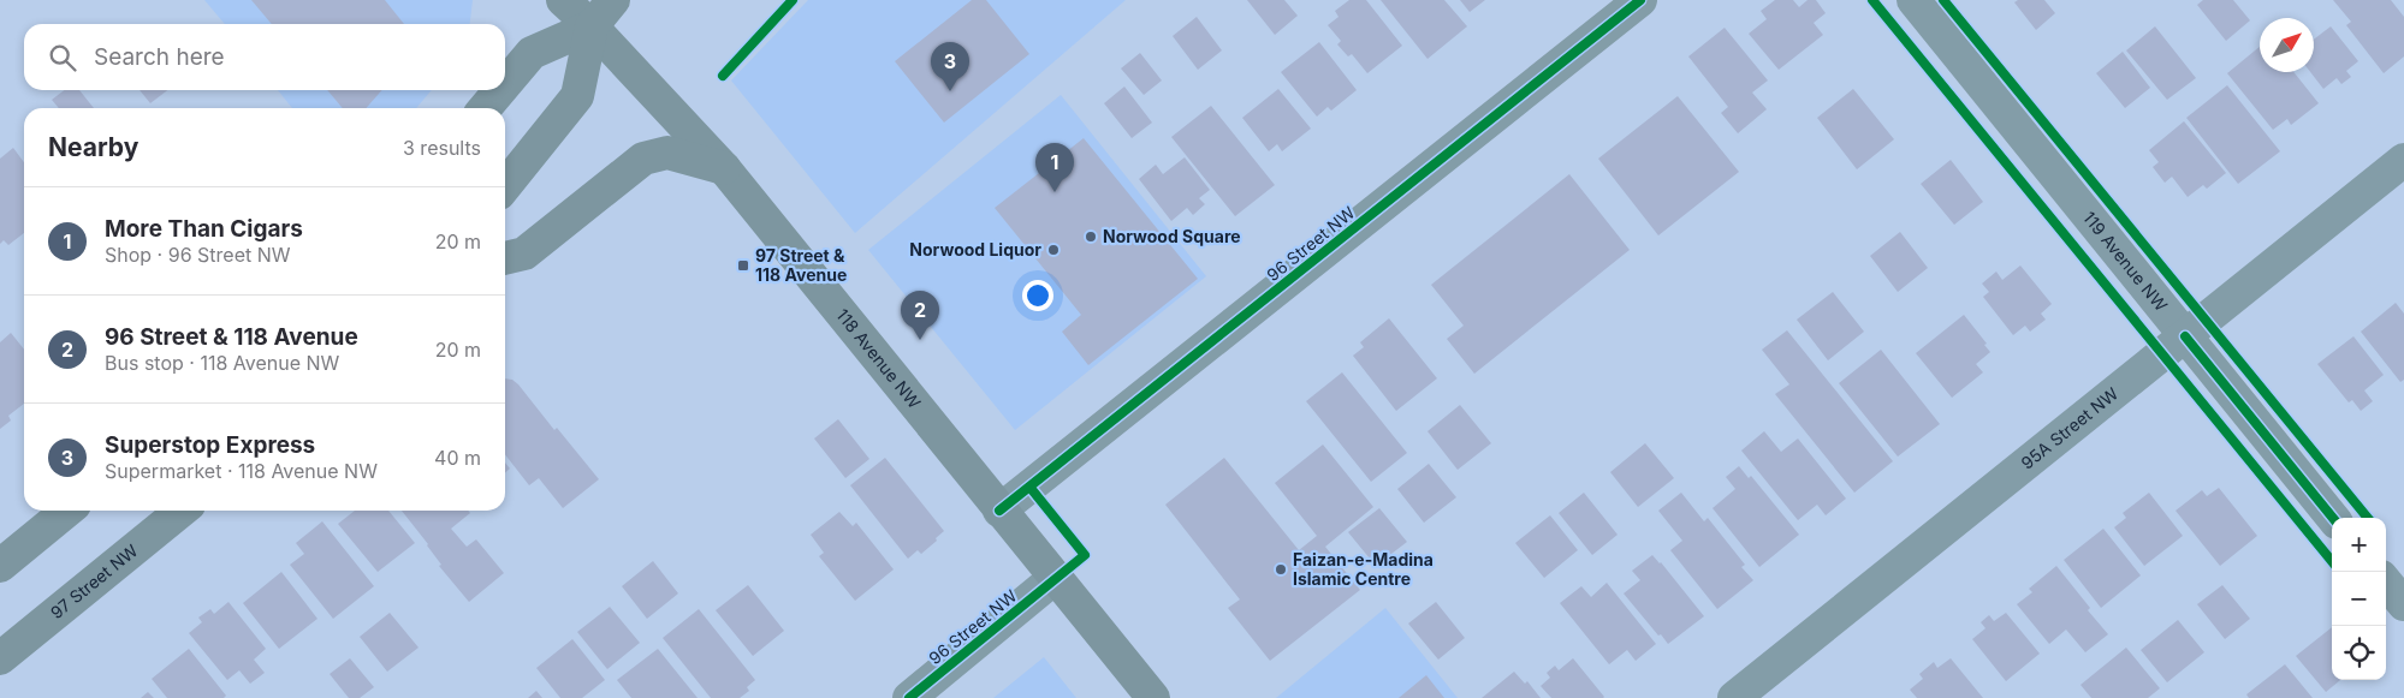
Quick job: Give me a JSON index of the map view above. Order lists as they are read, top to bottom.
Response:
{
  "streets": {
    "main road": ["118 Avenue NW", "97 Street NW"],
    "street": ["96 Street NW", "119 Avenue NW", "95A Street NW"]
  },
  "crossings": [
    ["96 Street NW", "118 Avenue NW"],
    ["119 Avenue NW", "95A Street NW"]
  ],
  "places": {
    "other": ["Norwood Square", "Norwood Liquor", "Faizan-e-Madina Islamic Centre"],
    "transit": ["97 Street & 118 Avenue"]
  },
  "north": "top right",
  "page": {
    "search": "Search here",
    "pins": ["3", "1", "2"],
    "heading": ["Nearby", "3 results"],
    "list": [
      {
        "mark": "1",
        "name": "More Than Cigars",
        "note": "Shop · 96 Street NW",
        "value": "20 m"
      },
      {
        "mark": "2",
        "name": "96 Street & 118 Avenue",
        "note": "Bus stop · 118 Avenue NW",
        "value": "20 m"
      },
      {
        "mark": "3",
        "name": "Superstop Express",
        "note": "Supermarket · 118 Avenue NW",
        "value": "40 m"
      }
    ],
    "map_buttons": ["+", "−"]
  }
}
